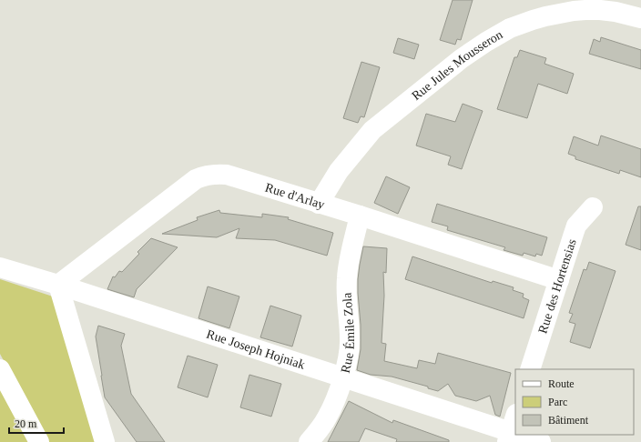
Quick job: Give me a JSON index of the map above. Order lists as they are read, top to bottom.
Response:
{
  "streets": {
    "street": [
      "Rue Jules Mousseron",
      "Rue d'Arlay",
      "Rue des Hortensias",
      "Rue Émile Zola",
      "Rue Joseph Hojniak"
    ]
  },
  "crossings": [
    ["Rue Jules Mousseron", "Rue d'Arlay"],
    ["Rue d'Arlay", "Rue des Hortensias"],
    ["Rue d'Arlay", "Rue Émile Zola"],
    ["Rue d'Arlay", "Rue Joseph Hojniak"],
    ["Rue Émile Zola", "Rue Joseph Hojniak"]
  ],
  "legend": ["Route", "Parc", "Bâtiment"],
  "scale_bar": "20 m"
}
